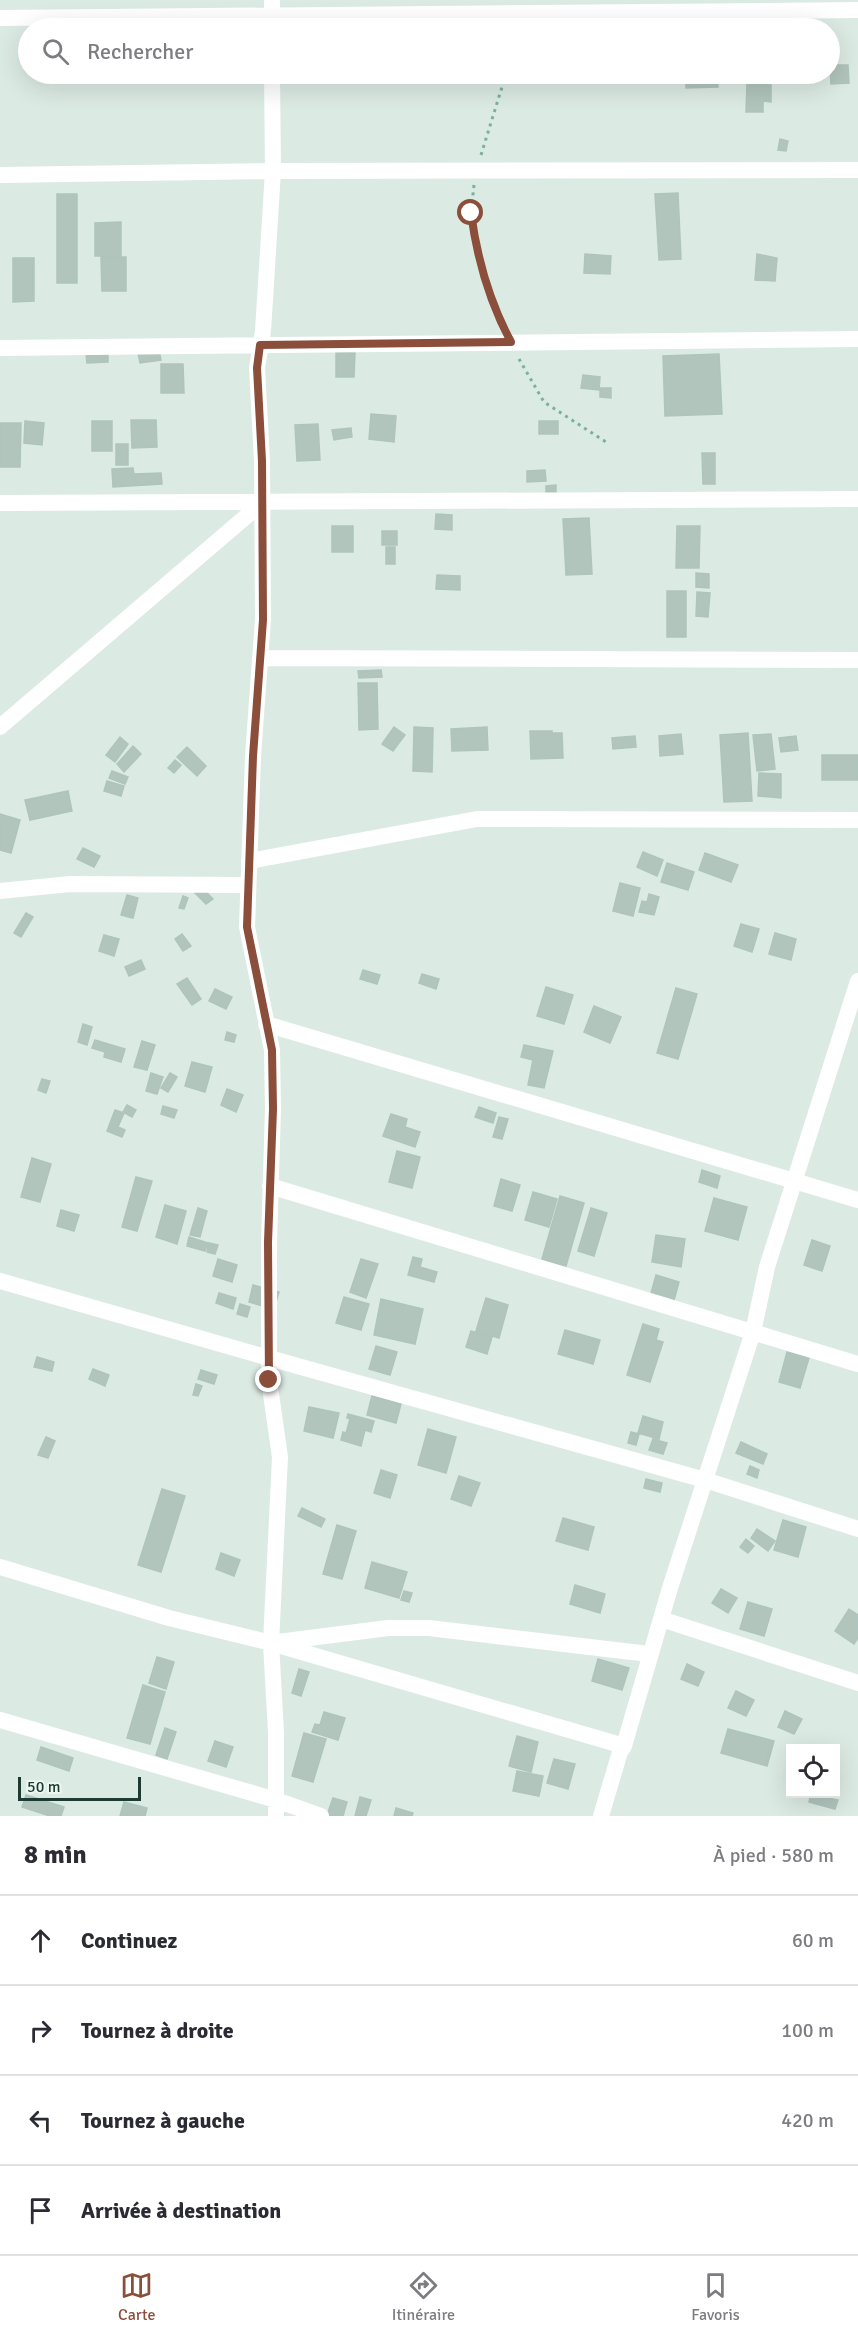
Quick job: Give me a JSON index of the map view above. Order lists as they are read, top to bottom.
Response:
{
  "scale_bar": "50 m",
  "page": {
    "search": "Rechercher",
    "scale": "50 m",
    "heading": ["8 min", "À pied · 580 m"],
    "list": [
      ["Continuez", "60 m"],
      ["Tournez à droite", "100 m"],
      ["Tournez à gauche", "420 m"],
      "Arrivée à destination"
    ],
    "nav": ["Carte", "Itinéraire", "Favoris"]
  }
}
